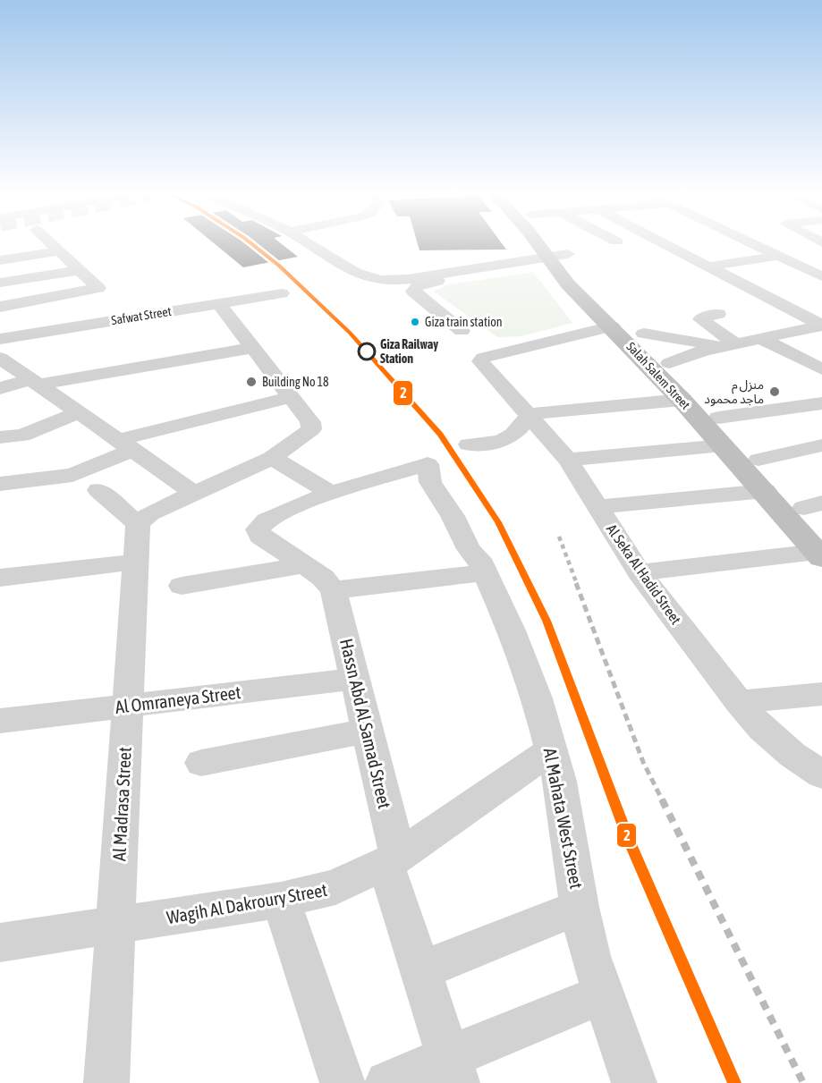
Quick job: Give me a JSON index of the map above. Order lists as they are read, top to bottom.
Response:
{
  "streets": {
    "highway": ["Salah Salem Street"],
    "street": [
      "Safwat Street",
      "Al Seka Al Hadid Street",
      "Al Omraneya Street",
      "Hassn Abd Al Samad Street",
      "Al Madrasa Street",
      "Al Mahata West Street",
      "Wagih Al Dakroury Street"
    ]
  },
  "crossings": [
    ["Salah Salem Street", "Al Seka Al Hadid Street"],
    ["Al Omraneya Street", "Hassn Abd Al Samad Street"],
    ["Al Omraneya Street", "Al Madrasa Street"],
    ["Hassn Abd Al Samad Street", "Wagih Al Dakroury Street"],
    ["Al Madrasa Street", "Wagih Al Dakroury Street"],
    ["Al Mahata West Street", "Wagih Al Dakroury Street"]
  ],
  "places": [
    "Giza train station",
    "Giza Railway Station",
    "Building No 18",
    "منزل م ماجد محمود"
  ],
  "lines": ["transit line 2"]
}
